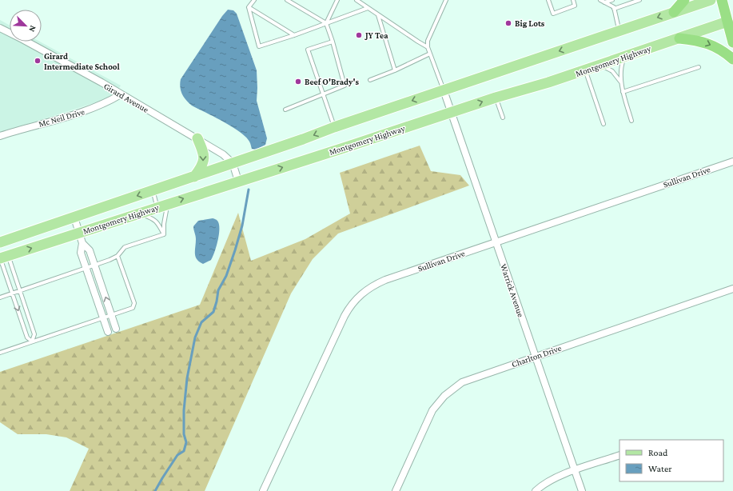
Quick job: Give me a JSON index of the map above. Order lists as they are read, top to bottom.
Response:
{
  "streets": {
    "main road": ["Montgomery Highway"],
    "street": [
      "Girard Avenue",
      "Mc Neil Drive",
      "Sullivan Drive",
      "Warrick Avenue",
      "Charlton Drive"
    ]
  },
  "crossings": [
    ["Montgomery Highway", "Girard Avenue"],
    ["Montgomery Highway", "Warrick Avenue"],
    ["Girard Avenue", "Mc Neil Drive"],
    ["Sullivan Drive", "Warrick Avenue"],
    ["Warrick Avenue", "Charlton Drive"]
  ],
  "places": [
    "Big Lots",
    "JY Tea",
    "Girard Intermediate School",
    "Beef O'Brady's"
  ],
  "legend": ["Road", "Water"],
  "north": "bottom right"
}
